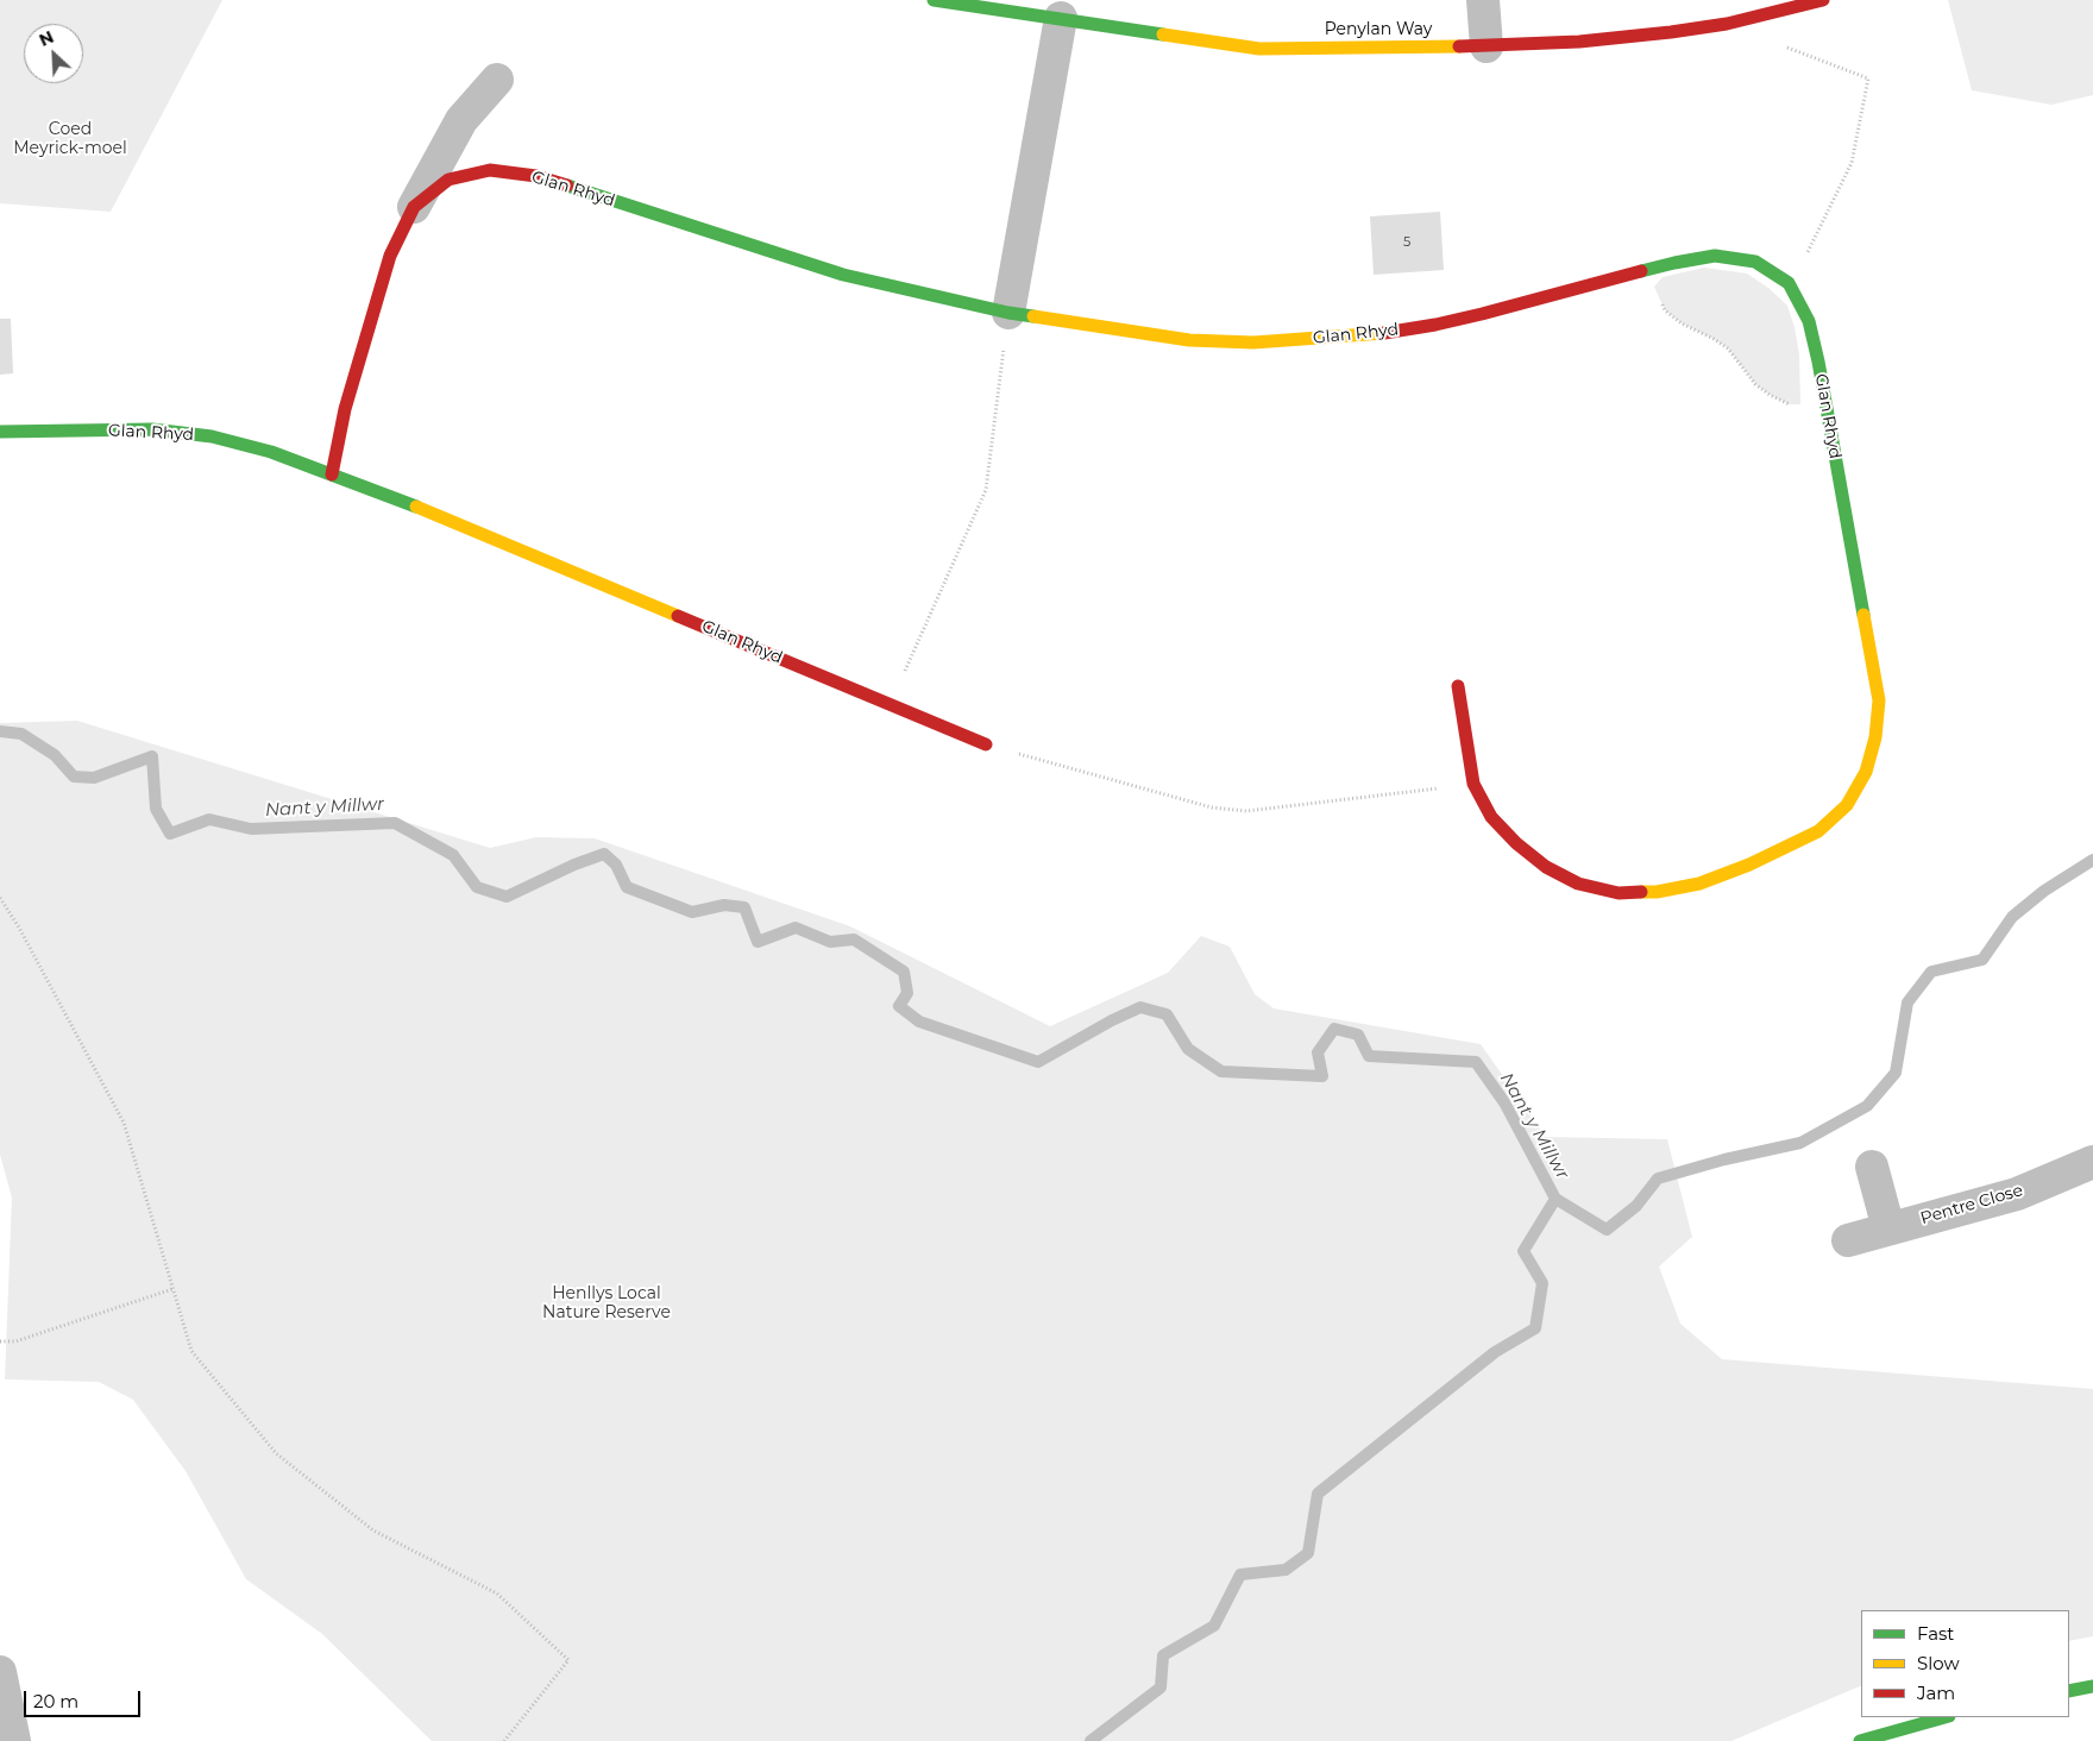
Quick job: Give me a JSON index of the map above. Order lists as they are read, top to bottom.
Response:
{
  "streets": {
    "street": ["Penylan Way", "Glan Rhyd", "Pentre Close"]
  },
  "water": ["Nant y Millwr"],
  "parks": ["Coed Meyrick-moel", "Henllys Local Nature Reserve"],
  "house_numbers": ["5"],
  "legend": ["Fast", "Slow", "Jam"],
  "scale_bar": "20 m",
  "north": "top left"
}
